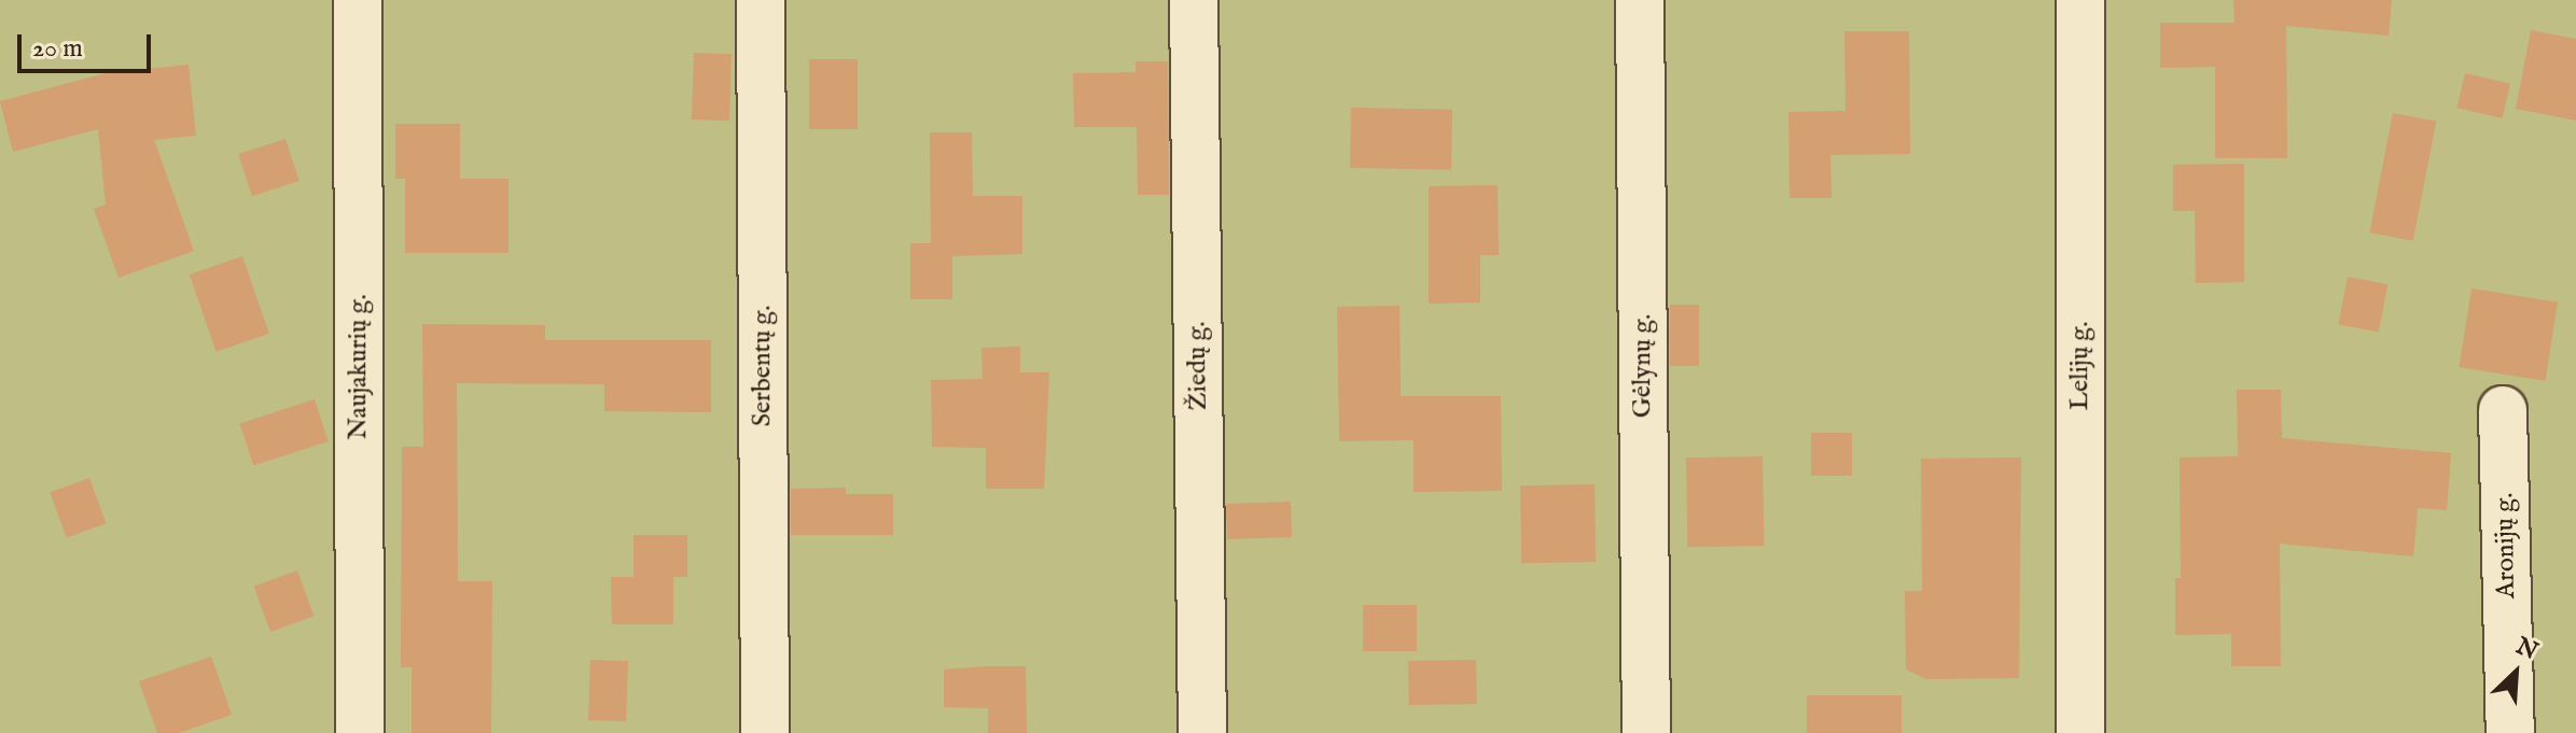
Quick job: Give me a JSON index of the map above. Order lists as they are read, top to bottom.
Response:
{
  "streets": {
    "street": [
      "Serbentų g.",
      "Žiedų g.",
      "Gėlynų g.",
      "Lelijų g.",
      "Naujakurių g.",
      "Aronijų g."
    ]
  },
  "scale_bar": "20 m",
  "north": "top right"
}
